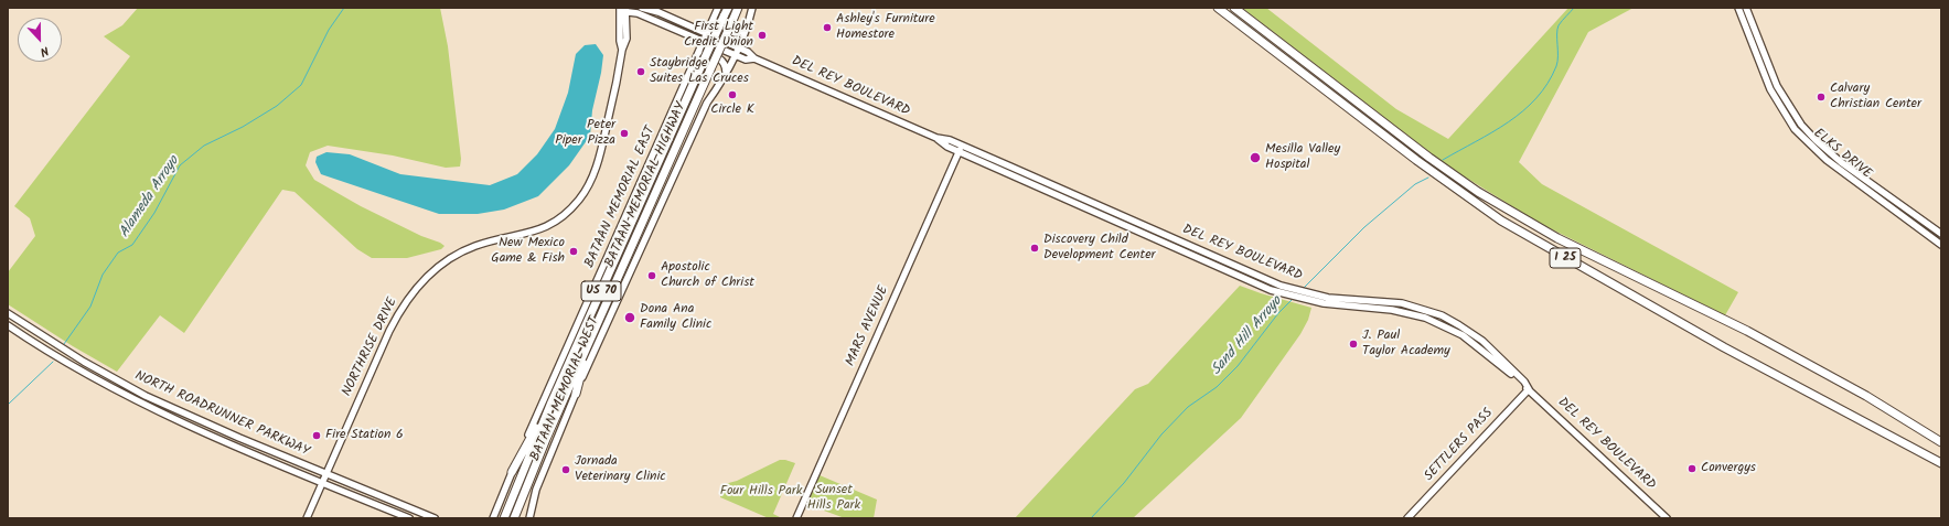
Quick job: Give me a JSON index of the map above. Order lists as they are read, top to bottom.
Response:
{
  "streets": {
    "highway": ["BATAAN MEMORIAL HIGHWAY", "I 25", "US 70"],
    "main road": [
      "DEL REY BOULEVARD",
      "ELKS DRIVE",
      "BATAAN MEMORIAL EAST",
      "MARS AVENUE",
      "NORTHRISE DRIVE",
      "BATAAN MEMORIAL WEST",
      "NORTH ROADRUNNER PARKWAY",
      "SETTLERS PASS"
    ]
  },
  "crossings": [
    ["DEL REY BOULEVARD", "BATAAN MEMORIAL EAST"],
    ["DEL REY BOULEVARD", "MARS AVENUE"],
    ["DEL REY BOULEVARD", "NORTHRISE DRIVE"],
    ["DEL REY BOULEVARD", "BATAAN MEMORIAL WEST"],
    ["DEL REY BOULEVARD", "SETTLERS PASS"],
    ["NORTHRISE DRIVE", "NORTH ROADRUNNER PARKWAY"]
  ],
  "water": ["Alameda Arroyo", "Sand Hill Arroyo"],
  "parks": ["Sunset Hills Park", "Four Hills Park"],
  "places": [
    "Ashley's Furniture Homestore",
    "First Light Credit Union",
    "Staybridge Suites Las Cruces",
    "Circle K",
    "Calvary Christian Center",
    "Peter Piper Pizza",
    "Mesilla Valley Hospital",
    "Discovery Child Development Center",
    "New Mexico Game & Fish",
    "Apostolic Church of Christ",
    "Dona Ana Family Clinic",
    "J. Paul Taylor Academy",
    "Fire Station 6",
    "Convergys",
    "Jornada Veterinary Clinic"
  ],
  "north": "bottom"
}
